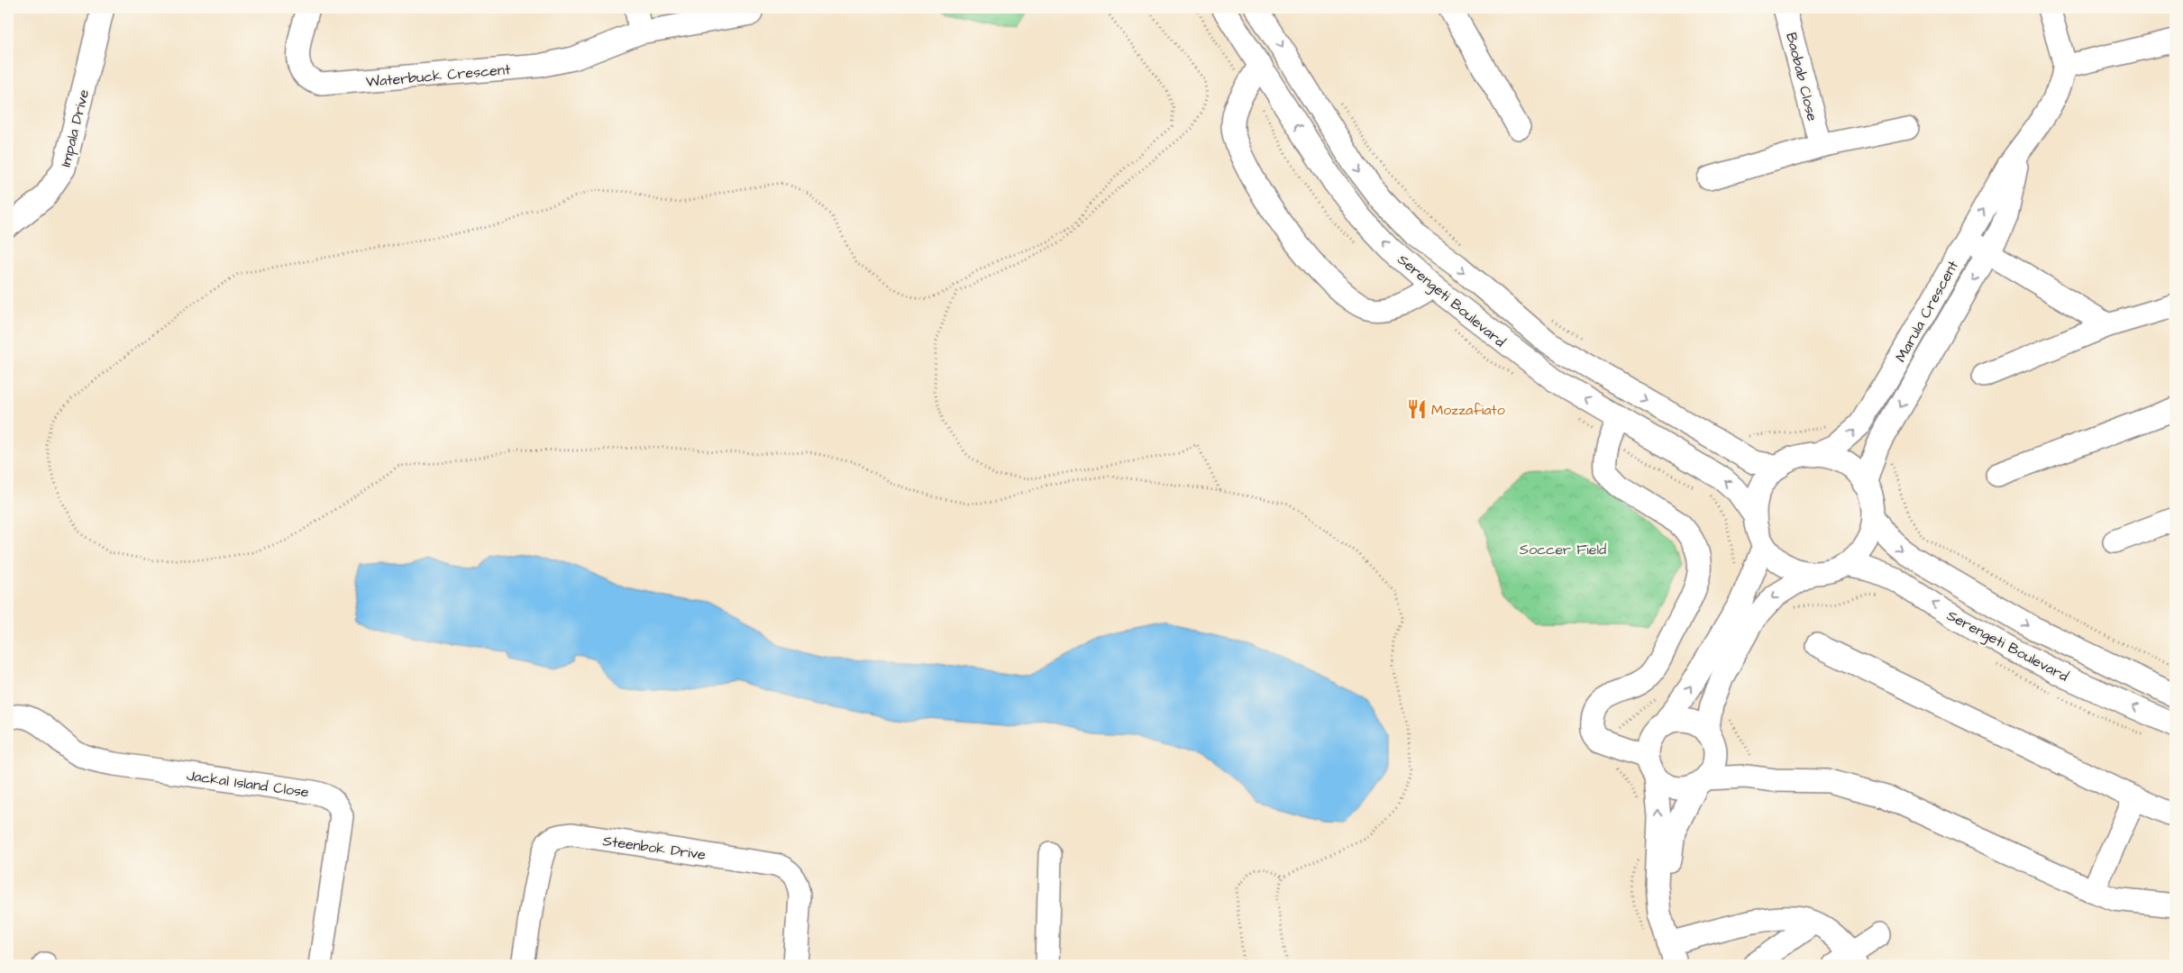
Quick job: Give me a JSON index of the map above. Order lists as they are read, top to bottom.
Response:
{
  "streets": {
    "street": [
      "Waterbuck Crescent",
      "Baobab Close",
      "Impala Drive",
      "Serengeti Boulevard",
      "Marula Crescent",
      "Jackal Island Close",
      "Steenbok Drive"
    ]
  },
  "crossings": [
    ["Serengeti Boulevard", "Marula Crescent"]
  ],
  "parks": ["Soccer Field"],
  "places": {
    "restaurant": ["Mozzafiato"]
  }
}
